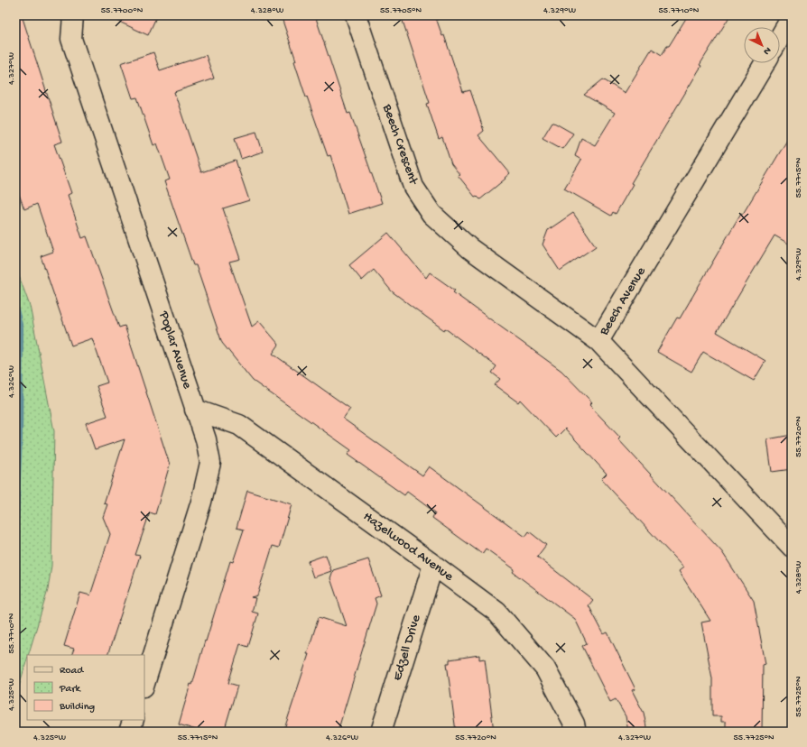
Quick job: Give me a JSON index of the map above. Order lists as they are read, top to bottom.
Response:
{
  "streets": {
    "street": [
      "Beech Crescent",
      "Beech Avenue",
      "Poplar Avenue",
      "Hazelwood Avenue",
      "Edzell Drive"
    ]
  },
  "crossings": [
    ["Beech Crescent", "Beech Avenue"],
    ["Poplar Avenue", "Hazelwood Avenue"],
    ["Hazelwood Avenue", "Edzell Drive"]
  ],
  "legend": ["Road", "Park", "Building"],
  "north": "bottom right",
  "coordinates": [
    "55.7700°N",
    "4.328°W",
    "55.7705°N",
    "4.329°W",
    "55.7710°N",
    "4.327°W",
    "55.7715°N",
    "4.326°W",
    "55.7720°N",
    "4.325°W",
    "55.7725°N"
  ]
}
